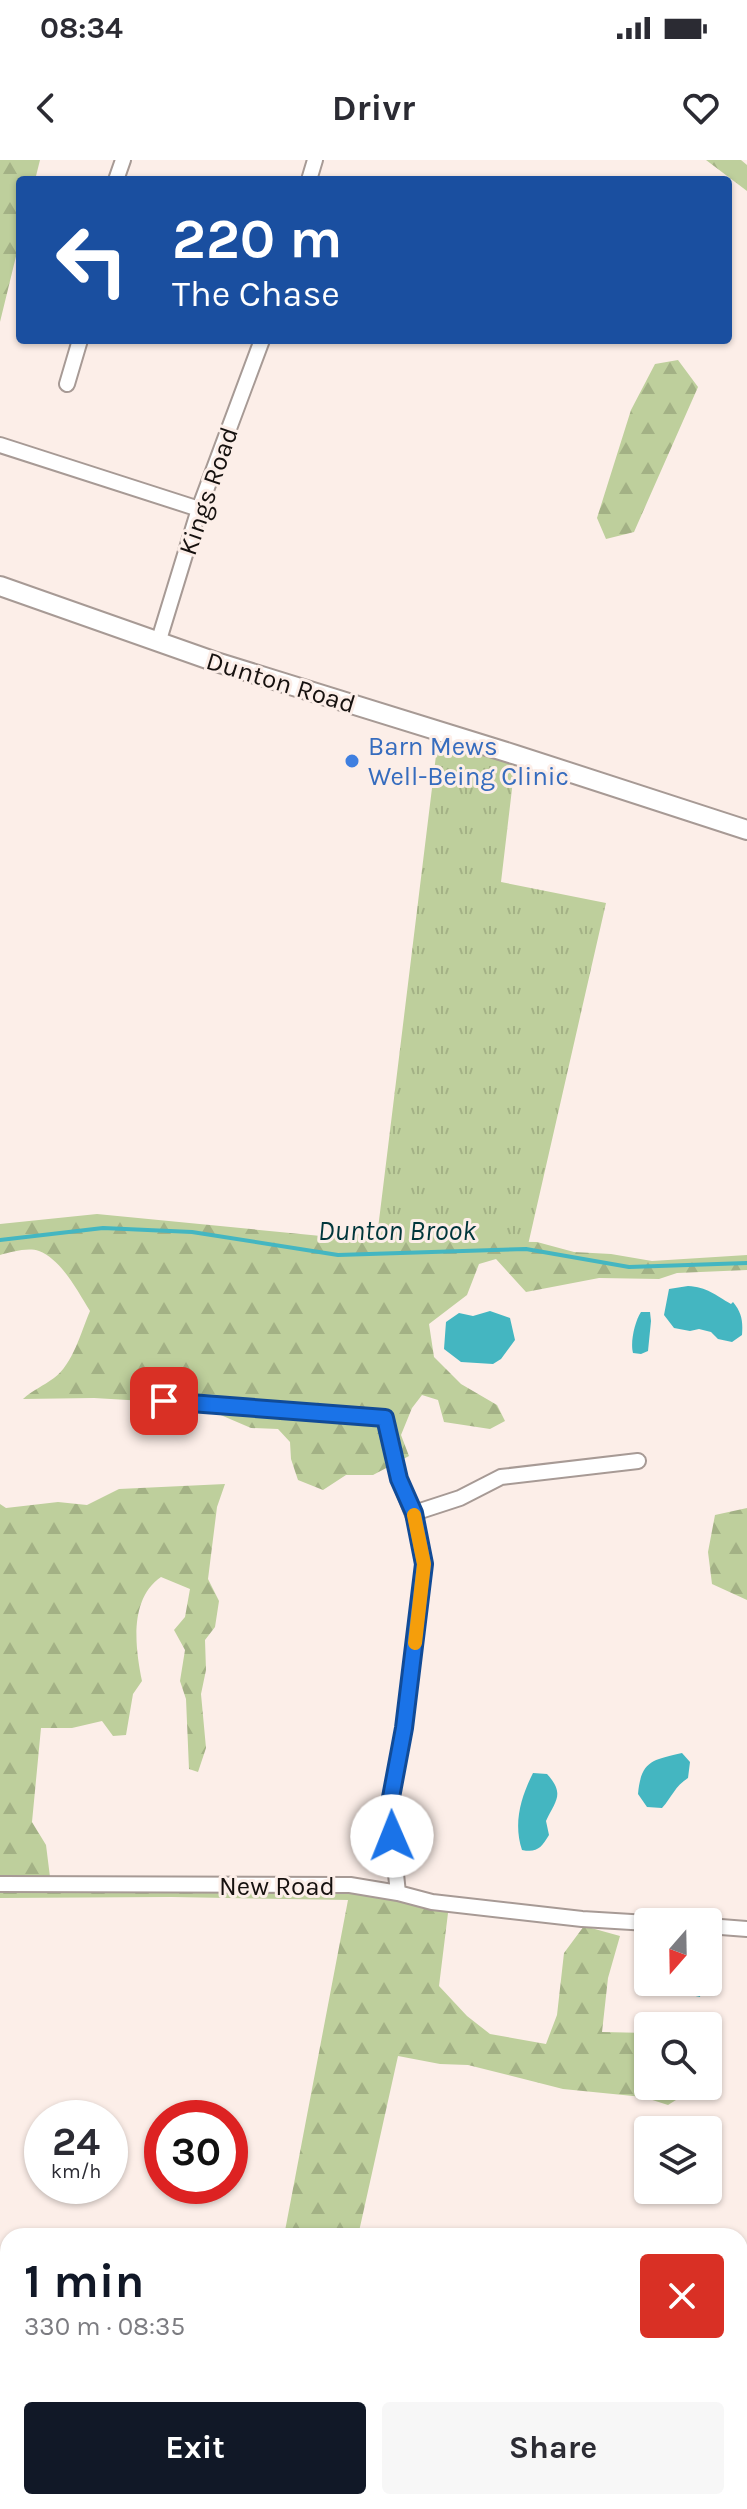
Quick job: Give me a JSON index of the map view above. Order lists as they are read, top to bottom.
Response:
{
  "streets": {
    "street": ["Kings Road", "Dunton Road", "New Road"]
  },
  "crossings": [
    ["Kings Road", "Dunton Road"]
  ],
  "water": ["Dunton Brook"],
  "places": ["Barn Mews Well-Being Clinic"],
  "north": "bottom",
  "page": {
    "status": "08:34",
    "header": "Drivr",
    "turn": ["220 m", "The Chase"],
    "speed": "24 km/h",
    "limit": "30",
    "heading": ["1 min", "330 m · 08:35"],
    "buttons": ["Exit", "Share"]
  }
}
